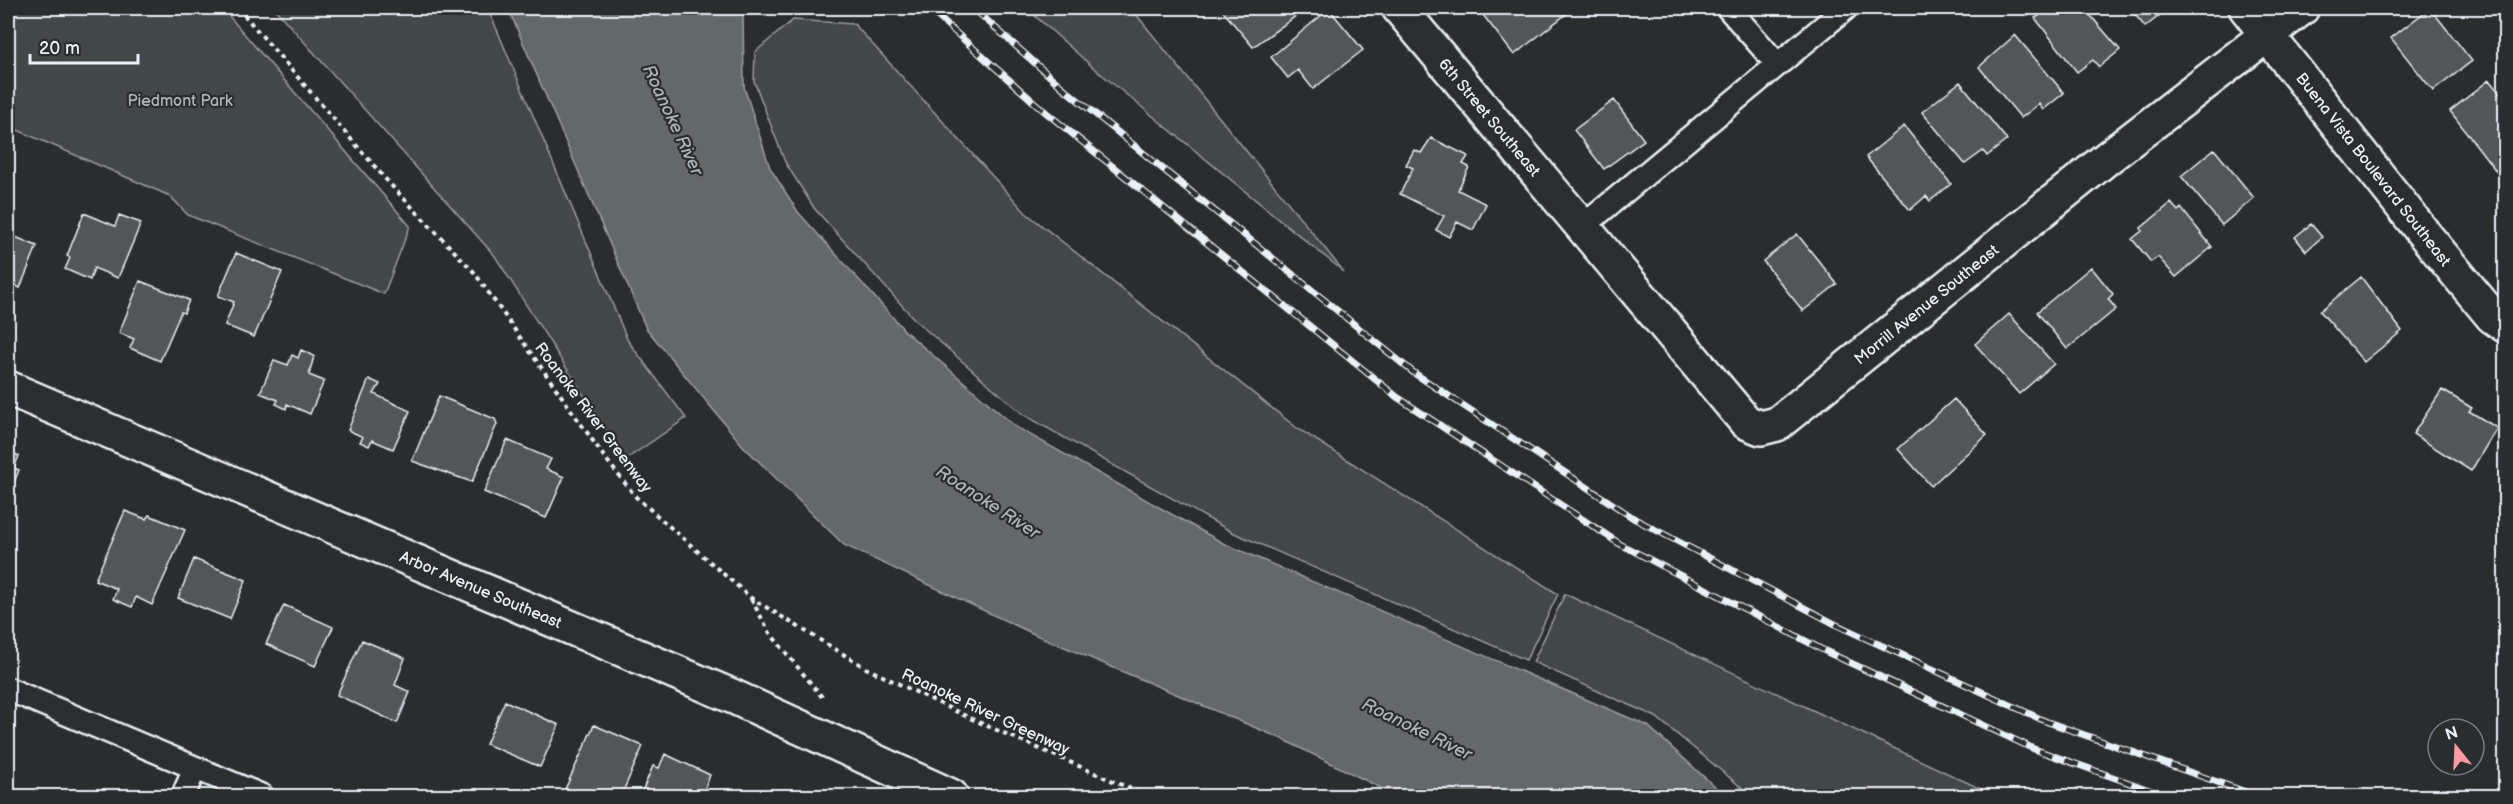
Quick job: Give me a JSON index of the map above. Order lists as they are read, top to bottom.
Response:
{
  "streets": {
    "street": [
      "6th Street Southeast",
      "Buena Vista Boulevard Southeast",
      "Morrill Avenue Southeast",
      "Arbor Avenue Southeast"
    ],
    "path": ["Roanoke River Greenway"]
  },
  "crossings": [
    ["6th Street Southeast", "Morrill Avenue Southeast"],
    ["Buena Vista Boulevard Southeast", "Morrill Avenue Southeast"]
  ],
  "water": ["Roanoke River"],
  "parks": ["Piedmont Park"],
  "scale_bar": "20 m",
  "north": "top"
}
